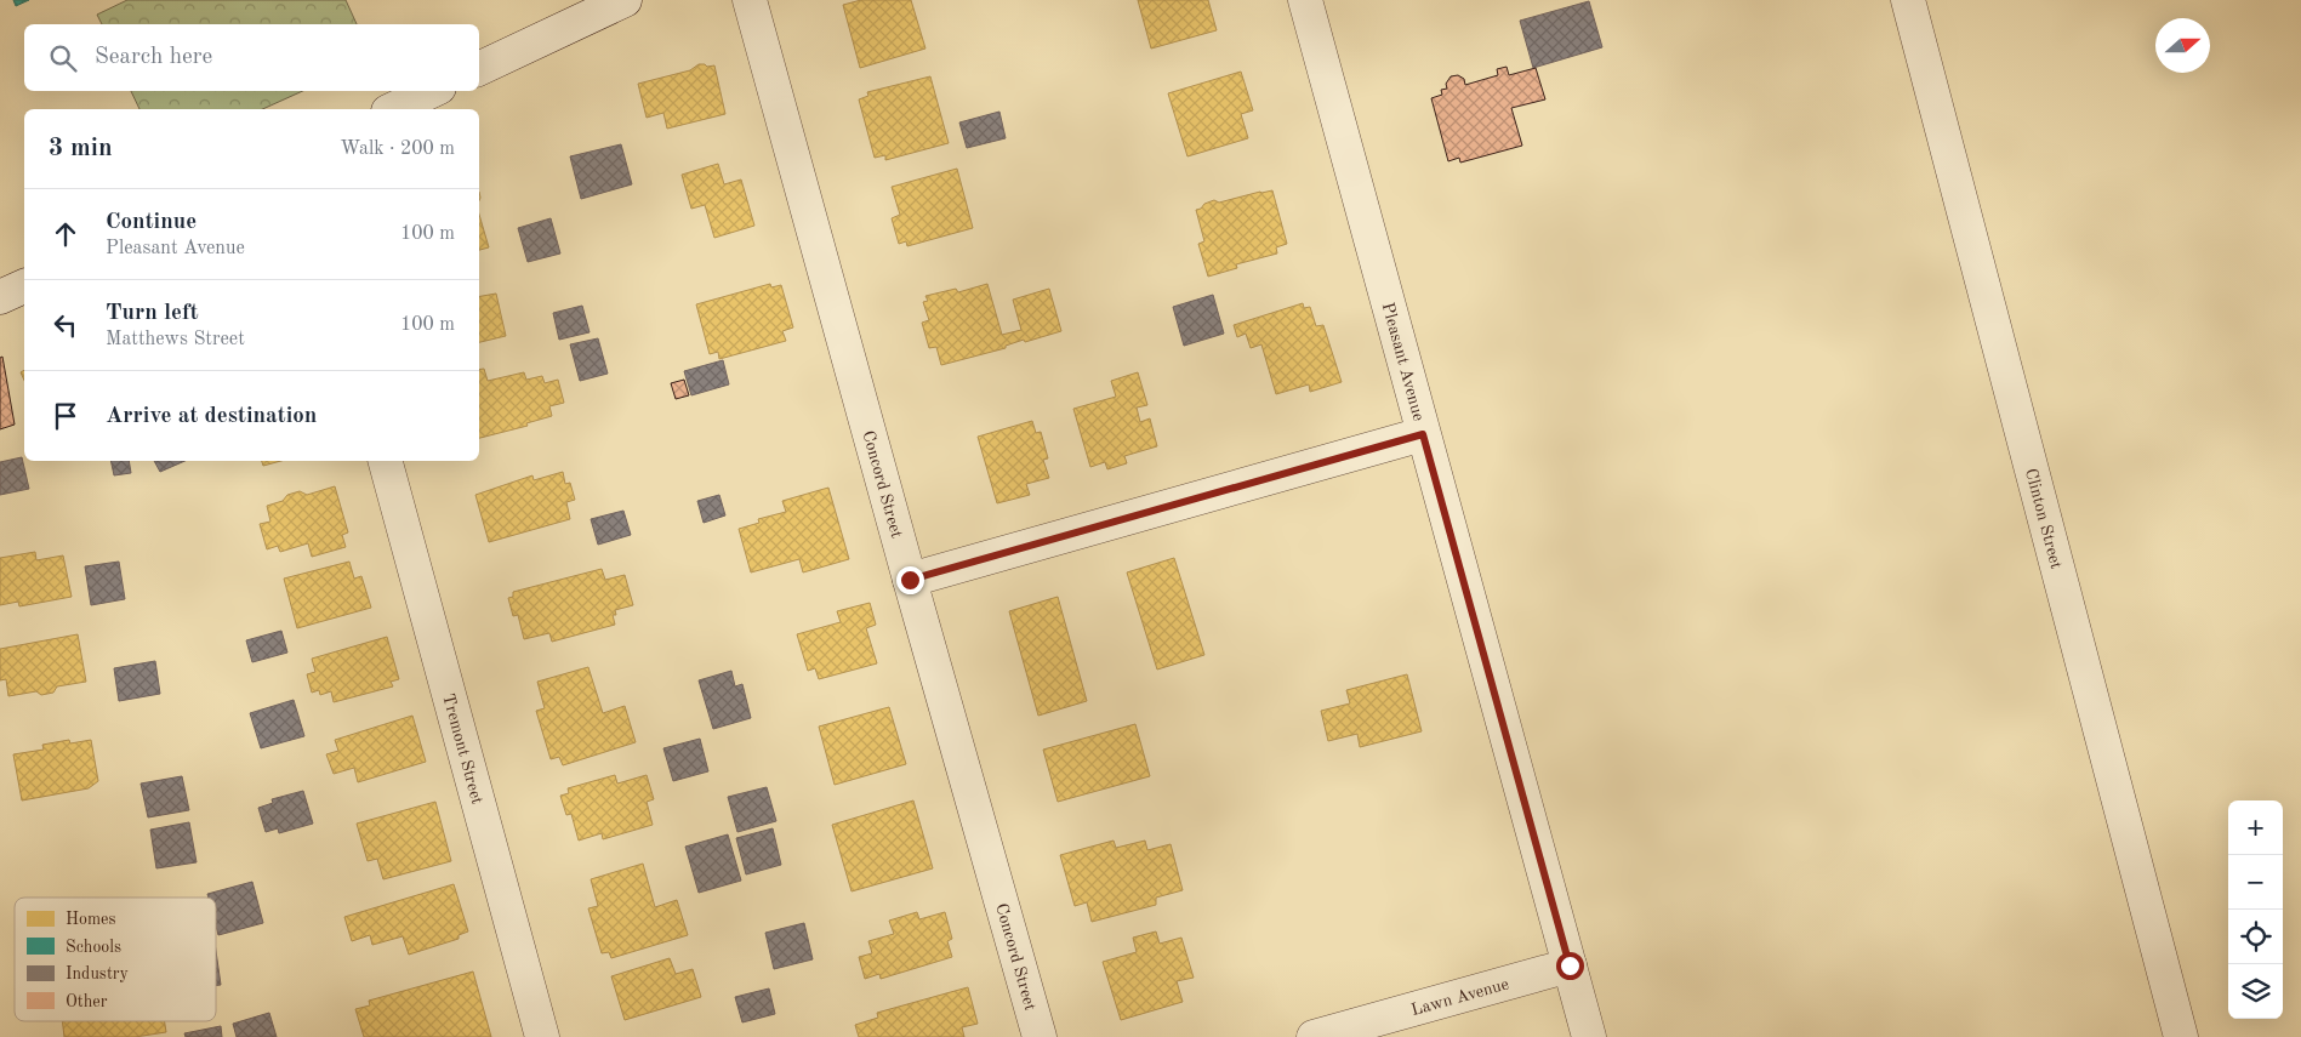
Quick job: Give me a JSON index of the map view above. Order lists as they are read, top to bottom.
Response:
{
  "streets": {
    "street": [
      "Pleasant Avenue",
      "Concord Street",
      "Clinton Street",
      "Tremont Street",
      "Lawn Avenue"
    ]
  },
  "crossings": [
    ["Pleasant Avenue", "Lawn Avenue"]
  ],
  "legend": [
    "Homes",
    "Schools",
    "Industry",
    "Other"
  ],
  "north": "right",
  "page": {
    "search": "Search here",
    "heading": ["3 min", "Walk · 200 m"],
    "list": [
      ["Continue", "Pleasant Avenue", "100 m"],
      ["Turn left", "Matthews Street", "100 m"],
      "Arrive at destination"
    ],
    "map_buttons": ["+", "−"]
  }
}
